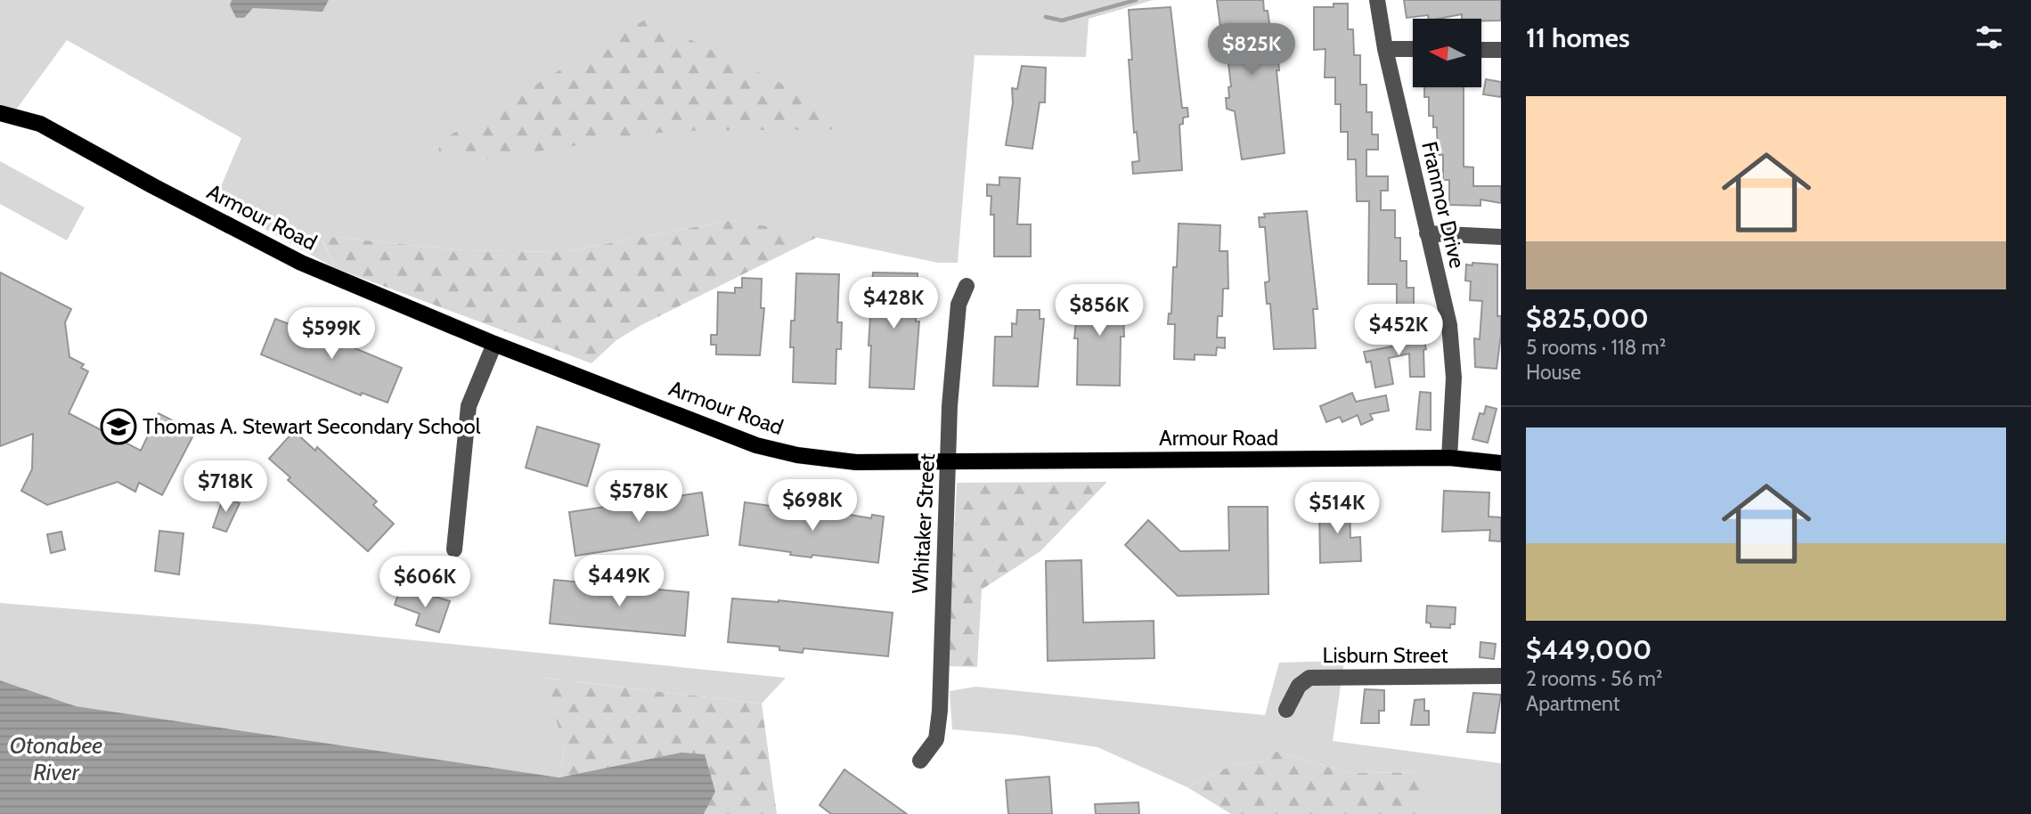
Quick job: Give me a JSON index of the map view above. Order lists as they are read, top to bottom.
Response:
{
  "streets": {
    "main road": ["Armour Road"],
    "street": ["Franmor Drive", "Whitaker Street", "Lisburn Street"]
  },
  "crossings": [
    ["Franmor Drive", "Armour Road"],
    ["Armour Road", "Whitaker Street"]
  ],
  "water": ["Otonabee River"],
  "places": {
    "school or university": ["Thomas A. Stewart Secondary School"]
  },
  "north": "left",
  "page": {
    "heading": "11 homes",
    "price": [
      "$825K",
      "$428K",
      "$856K",
      "$452K",
      "$599K",
      "$718K",
      "$578K",
      "$698K",
      "$514K",
      "$449K",
      "$606K"
    ],
    "list": [
      {
        "name": "$825,000",
        "note": "5 rooms · 118 m² · House"
      },
      {
        "name": "$449,000",
        "note": "2 rooms · 56 m² · Apartment"
      }
    ]
  }
}
